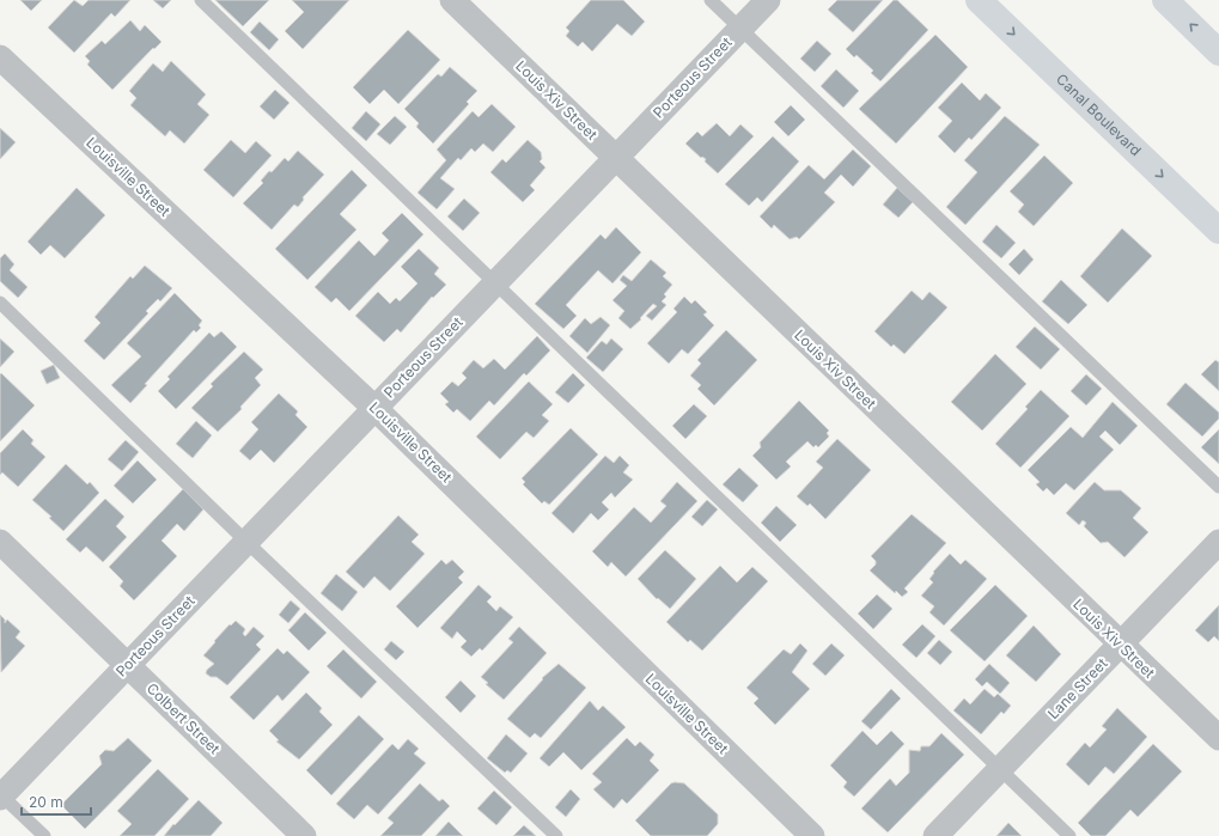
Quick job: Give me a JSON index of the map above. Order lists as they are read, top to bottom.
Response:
{
  "streets": {
    "main road": ["Canal Boulevard"],
    "street": [
      "Porteous Street",
      "Louis Xiv Street",
      "Louisville Street",
      "Lane Street",
      "Colbert Street"
    ]
  },
  "crossings": [
    ["Porteous Street", "Louis Xiv Street"],
    ["Porteous Street", "Louisville Street"],
    ["Porteous Street", "Colbert Street"],
    ["Louis Xiv Street", "Lane Street"]
  ],
  "one_way": ["Canal Boulevard"],
  "scale_bar": "20 m"
}
